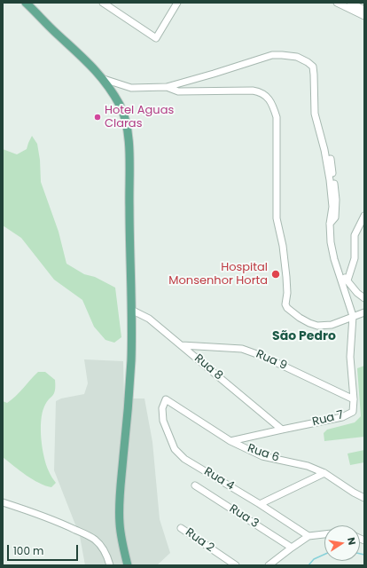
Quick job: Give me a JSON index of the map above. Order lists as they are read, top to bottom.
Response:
{
  "streets": {
    "street": [
      "Rua 9",
      "Rua 8",
      "Rua 7",
      "Rua 6",
      "Rua 4",
      "Rua 3",
      "Rua 2"
    ]
  },
  "crossings": [
    ["Rua 9", "Rua 8"],
    ["Rua 9", "Rua 7"],
    ["Rua 8", "Rua 7"],
    ["Rua 7", "Rua 6"],
    ["Rua 6", "Rua 4"]
  ],
  "districts": ["São Pedro"],
  "places": ["Hotel Aguas Claras", "Hospital Monsenhor Horta"],
  "scale_bar": "100 m",
  "north": "right"
}
